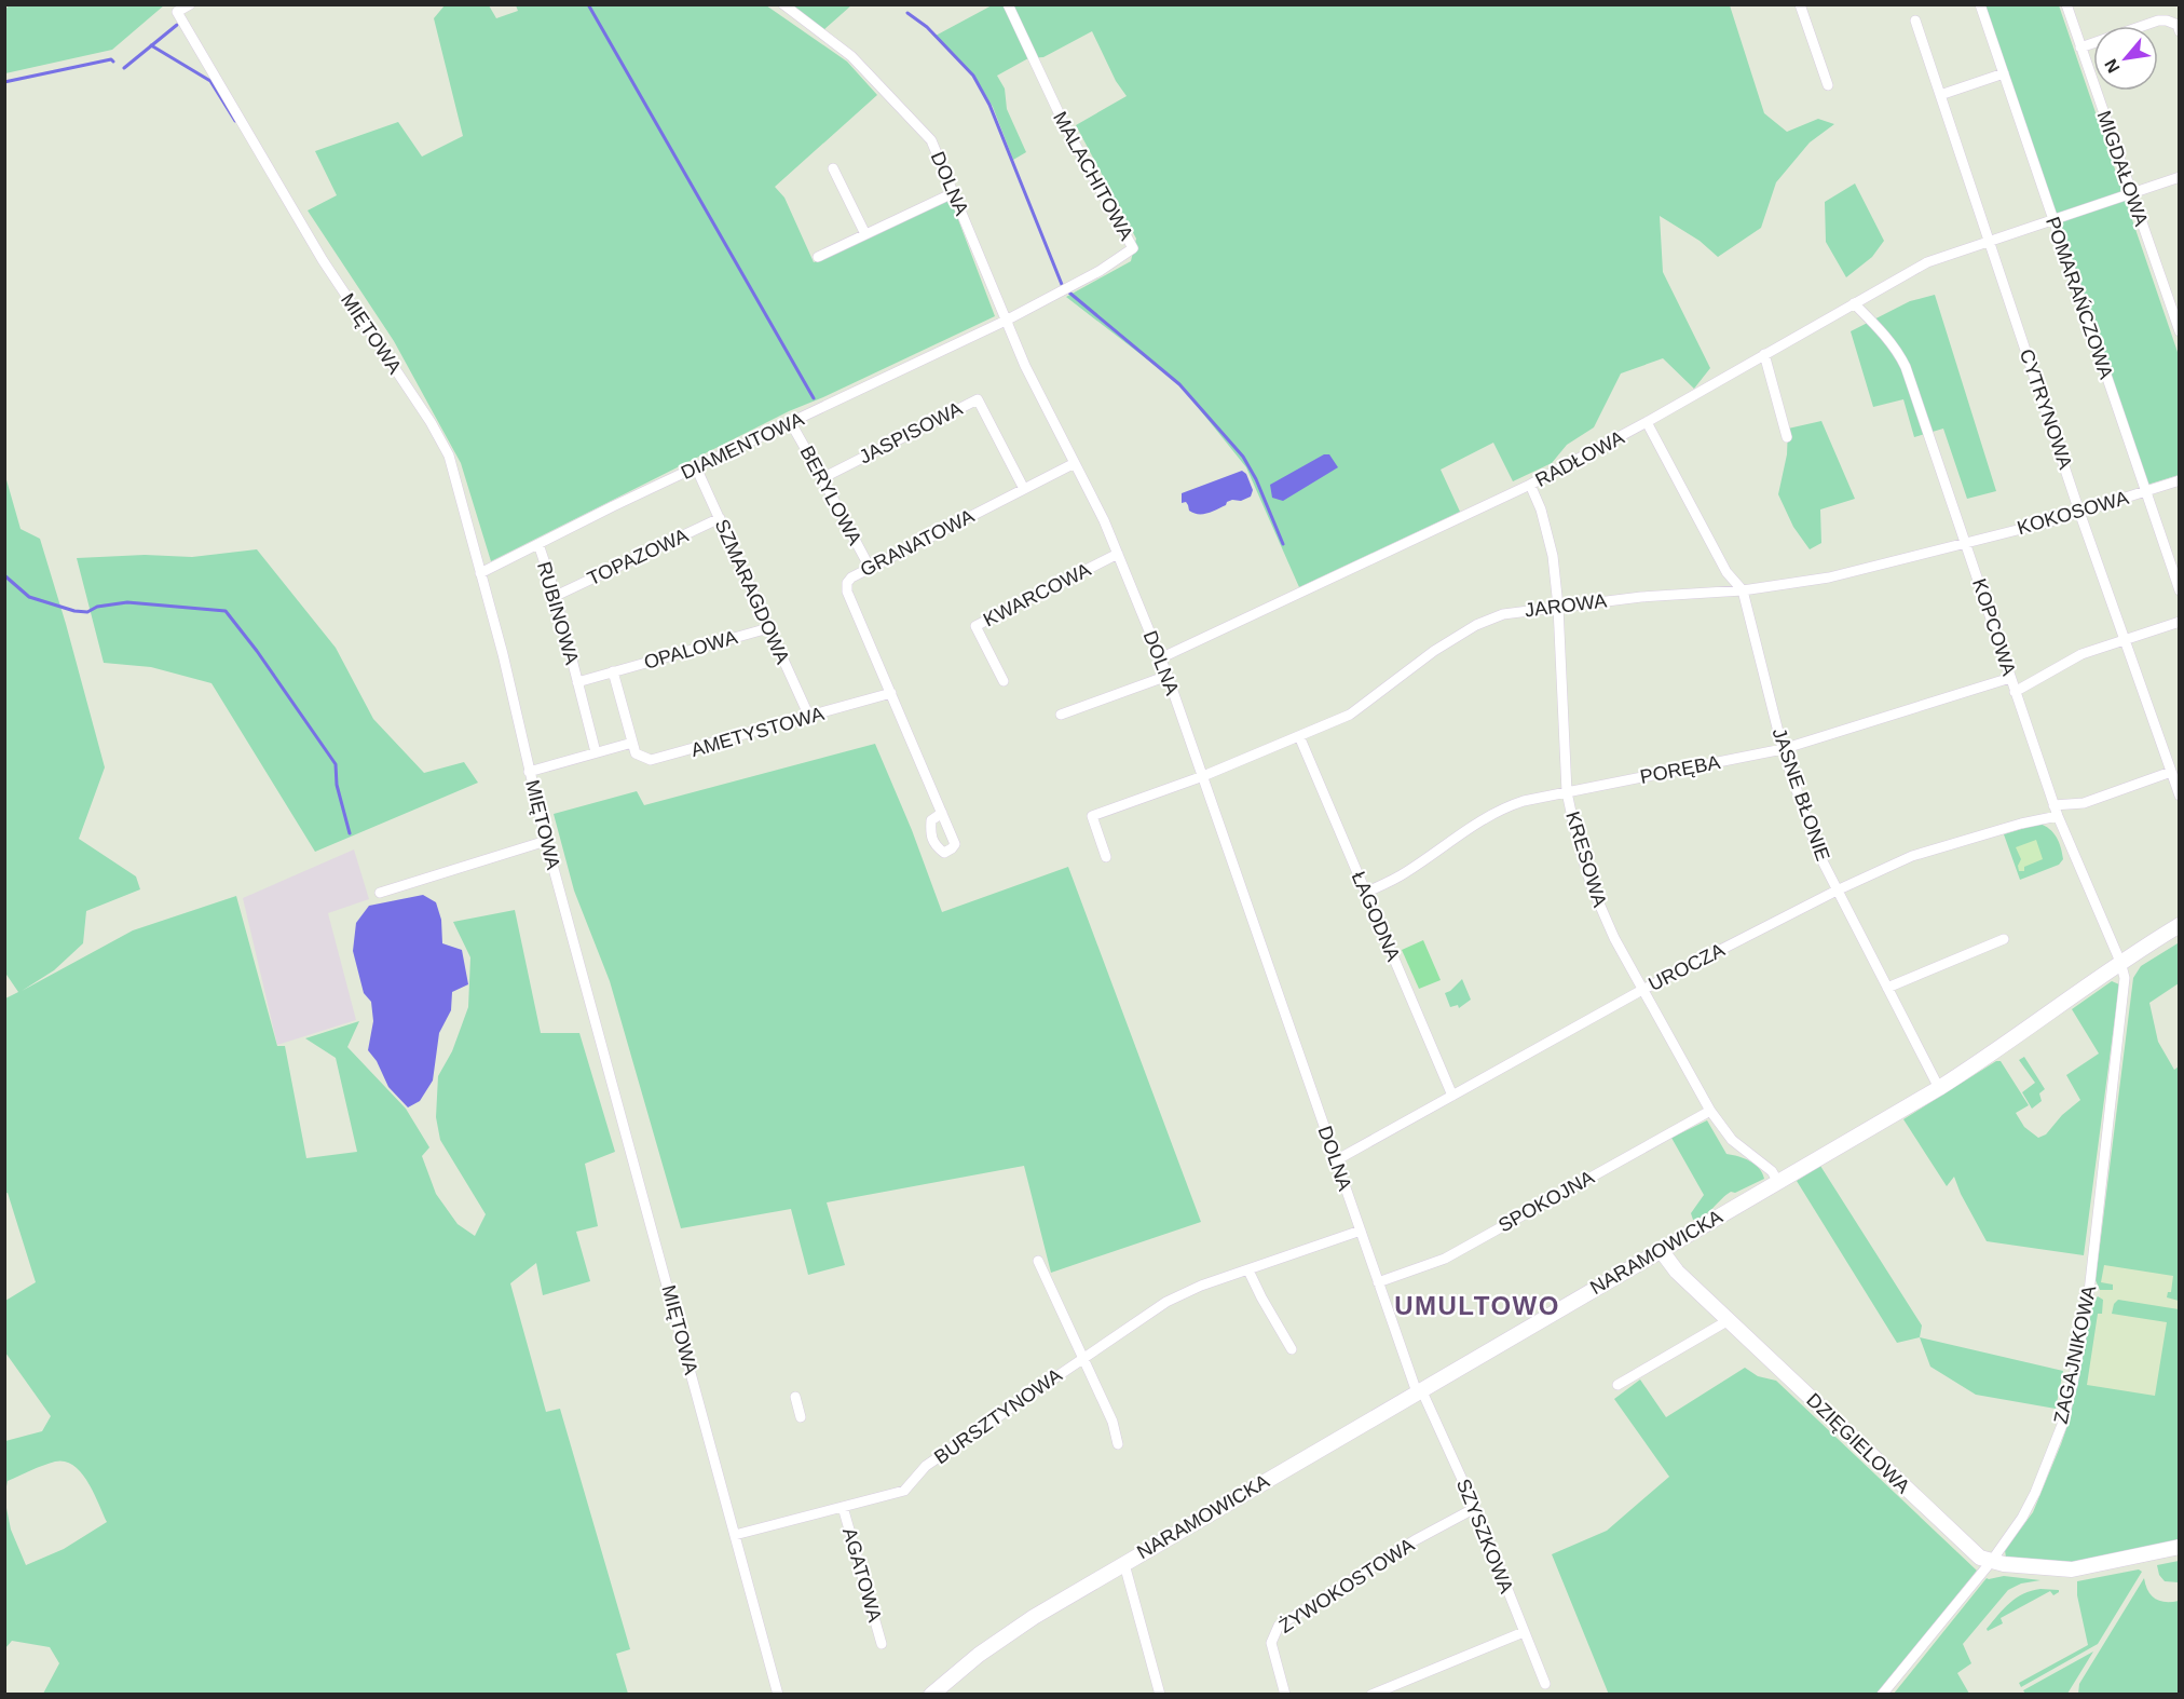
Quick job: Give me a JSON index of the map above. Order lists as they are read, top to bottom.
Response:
{
  "streets": {
    "street": [
      "MIGDAŁOWA",
      "MALACHITOWA",
      "DOLNA",
      "POMARAŃCZOWA",
      "MIĘTOWA",
      "CYTRYNOWA",
      "JASPISOWA",
      "DIAMENTOWA",
      "RADŁOWA",
      "BERYLOWA",
      "KOKOSOWA",
      "GRANATOWA",
      "TOPAZOWA",
      "SZMARAGDOWA",
      "KWARCOWA",
      "JAROWA",
      "RUBINOWA",
      "KOPCOWA",
      "OPALOWA",
      "AMETYSTOWA",
      "PORĘBA",
      "JASNE BŁONIE",
      "KRESOWA",
      "ŁAGODNA",
      "UROCZA",
      "SPOKOJNA",
      "NARAMOWICKA",
      "ZAGAJNIKOWA",
      "BURSZTYNOWA",
      "DZIĘGIELOWA",
      "SZYSZKOWA",
      "AGATOWA",
      "ŻYWOKOSTOWA"
    ]
  },
  "crossings": [
    ["MIGDAŁOWA", "RADŁOWA"],
    ["MALACHITOWA", "DOLNA"],
    ["MALACHITOWA", "DIAMENTOWA"],
    ["DOLNA", "DIAMENTOWA"],
    ["DOLNA", "RADŁOWA"],
    ["DOLNA", "GRANATOWA"],
    ["DOLNA", "KWARCOWA"],
    ["DOLNA", "JAROWA"],
    ["DOLNA", "UROCZA"],
    ["DOLNA", "SPOKOJNA"],
    ["DOLNA", "NARAMOWICKA"],
    ["DOLNA", "BURSZTYNOWA"],
    ["DOLNA", "SZYSZKOWA"],
    ["POMARAŃCZOWA", "RADŁOWA"],
    ["POMARAŃCZOWA", "KOKOSOWA"],
    ["MIĘTOWA", "DIAMENTOWA"],
    ["MIĘTOWA", "BURSZTYNOWA"],
    ["CYTRYNOWA", "RADŁOWA"],
    ["CYTRYNOWA", "KOKOSOWA"],
    ["JASPISOWA", "BERYLOWA"],
    ["JASPISOWA", "GRANATOWA"],
    ["DIAMENTOWA", "BERYLOWA"],
    ["DIAMENTOWA", "SZMARAGDOWA"],
    ["DIAMENTOWA", "RUBINOWA"],
    ["RADŁOWA", "KOPCOWA"],
    ["RADŁOWA", "KRESOWA"],
    ["BERYLOWA", "GRANATOWA"],
    ["KOKOSOWA", "JAROWA"],
    ["KOKOSOWA", "KOPCOWA"],
    ["GRANATOWA", "AMETYSTOWA"],
    ["TOPAZOWA", "SZMARAGDOWA"],
    ["TOPAZOWA", "RUBINOWA"],
    ["SZMARAGDOWA", "OPALOWA"],
    ["SZMARAGDOWA", "AMETYSTOWA"],
    ["JAROWA", "KOPCOWA"],
    ["JAROWA", "JASNE BŁONIE"],
    ["JAROWA", "KRESOWA"],
    ["JAROWA", "ŁAGODNA"],
    ["RUBINOWA", "OPALOWA"],
    ["KOPCOWA", "PORĘBA"],
    ["KOPCOWA", "UROCZA"],
    ["KOPCOWA", "NARAMOWICKA"],
    ["KOPCOWA", "ZAGAJNIKOWA"],
    ["PORĘBA", "JASNE BŁONIE"],
    ["PORĘBA", "KRESOWA"],
    ["PORĘBA", "ŁAGODNA"],
    ["JASNE BŁONIE", "UROCZA"],
    ["JASNE BŁONIE", "NARAMOWICKA"],
    ["KRESOWA", "UROCZA"],
    ["KRESOWA", "SPOKOJNA"],
    ["KRESOWA", "NARAMOWICKA"],
    ["ŁAGODNA", "UROCZA"],
    ["NARAMOWICKA", "ZAGAJNIKOWA"],
    ["NARAMOWICKA", "DZIĘGIELOWA"],
    ["NARAMOWICKA", "SZYSZKOWA"],
    ["ZAGAJNIKOWA", "DZIĘGIELOWA"],
    ["BURSZTYNOWA", "AGATOWA"],
    ["SZYSZKOWA", "ŻYWOKOSTOWA"]
  ],
  "districts": ["UMULTOWO"],
  "north": "bottom left"
}
